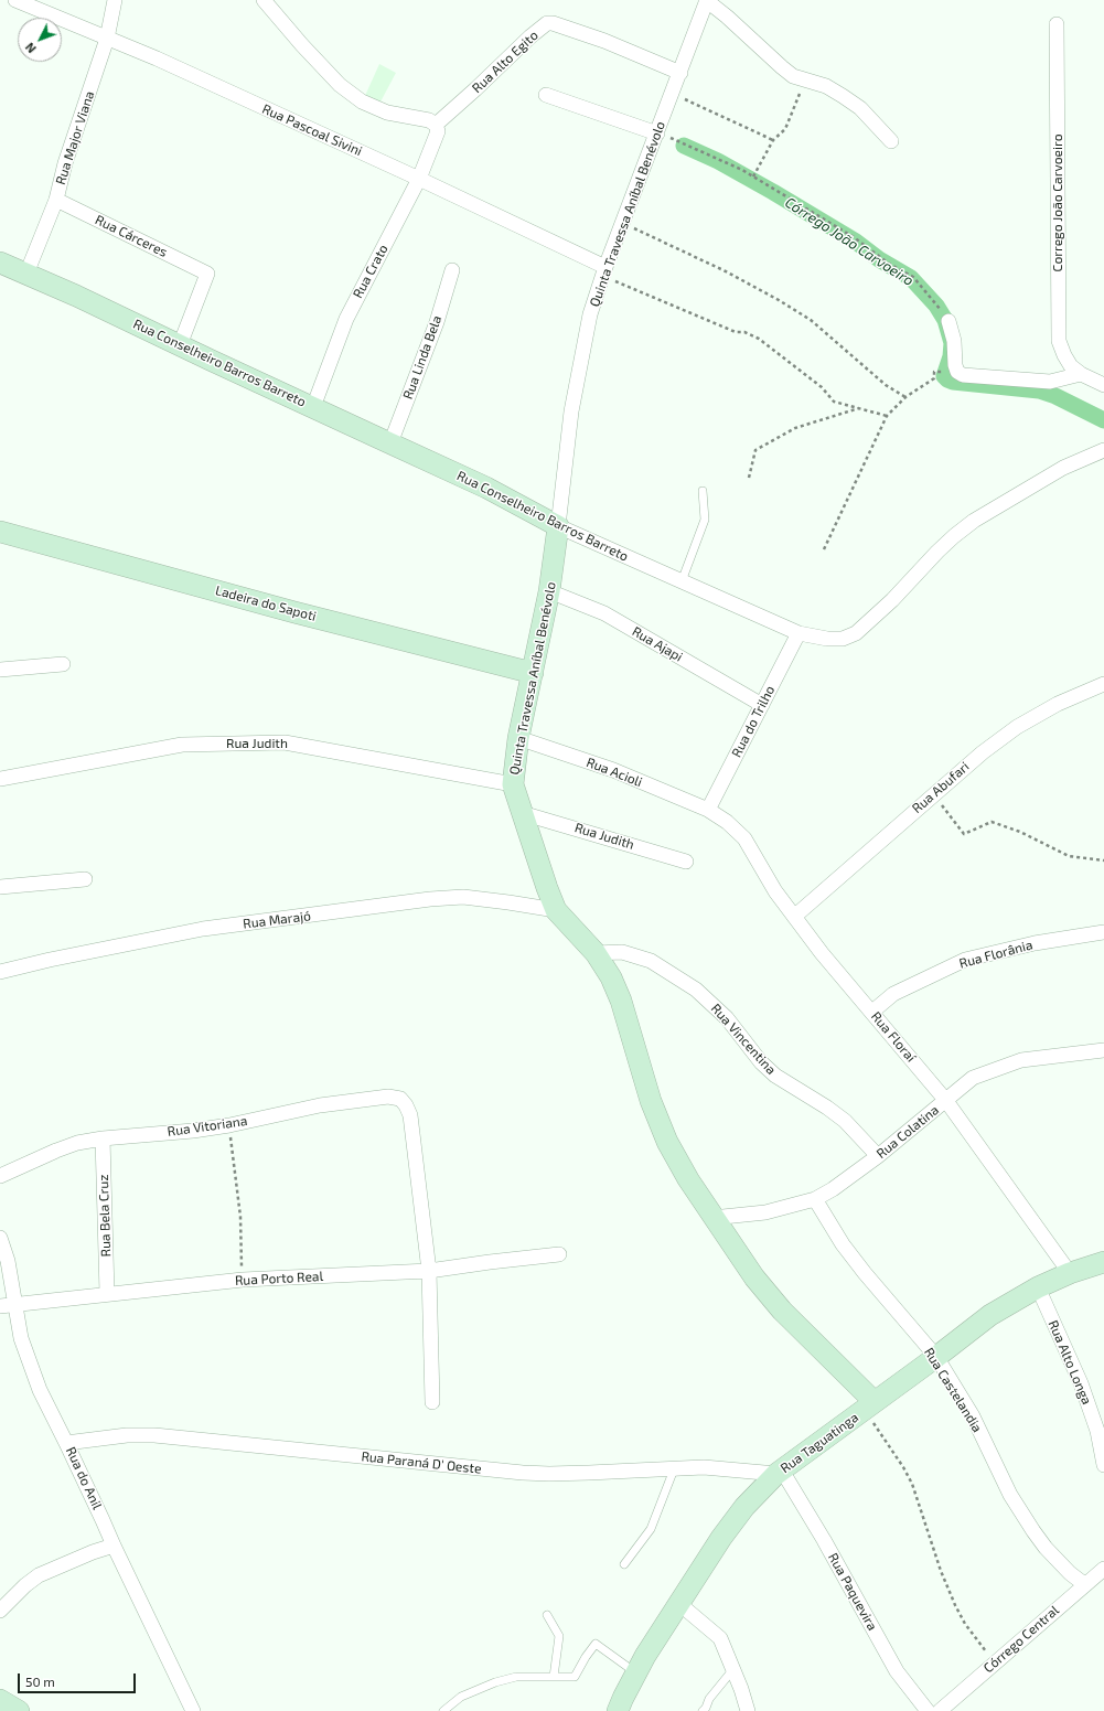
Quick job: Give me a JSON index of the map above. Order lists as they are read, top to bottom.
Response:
{
  "streets": {
    "street": [
      "Rua Alto Egito",
      "Rua Pascoal Sivini",
      "Rua Major Viana",
      "Corrego João Carvoeiro",
      "Quinta Travessa Aníbal Benévolo",
      "Rua Cárceres",
      "Rua Crato",
      "Rua Linda Bela",
      "Rua Conselheiro Barros Barreto",
      "Ladeira do Sapoti",
      "Rua Ajapi",
      "Rua do Trilho",
      "Rua Judith",
      "Rua Acioli",
      "Rua Abufari",
      "Rua Marajó",
      "Rua Florânia",
      "Rua Floraí",
      "Rua Vincentina",
      "Rua Vitoriana",
      "Rua Colatina",
      "Rua Bela Cruz",
      "Rua Porto Real",
      "Rua Alto Longa",
      "Rua Castelandia",
      "Rua Taguatinga",
      "Rua Paraná D' Oeste",
      "Rua do Anil",
      "Rua Paquevira",
      "Córrego Central"
    ]
  },
  "crossings": [
    ["Rua Alto Egito", "Quinta Travessa Aníbal Benévolo"],
    ["Rua Alto Egito", "Rua Crato"],
    ["Rua Pascoal Sivini", "Rua Major Viana"],
    ["Rua Pascoal Sivini", "Quinta Travessa Aníbal Benévolo"],
    ["Rua Pascoal Sivini", "Rua Crato"],
    ["Rua Major Viana", "Rua Cárceres"],
    ["Rua Major Viana", "Rua Conselheiro Barros Barreto"],
    ["Quinta Travessa Aníbal Benévolo", "Rua Conselheiro Barros Barreto"],
    ["Quinta Travessa Aníbal Benévolo", "Ladeira do Sapoti"],
    ["Quinta Travessa Aníbal Benévolo", "Rua Ajapi"],
    ["Quinta Travessa Aníbal Benévolo", "Rua Judith"],
    ["Quinta Travessa Aníbal Benévolo", "Rua Acioli"],
    ["Quinta Travessa Aníbal Benévolo", "Rua Marajó"],
    ["Quinta Travessa Aníbal Benévolo", "Rua Vincentina"],
    ["Quinta Travessa Aníbal Benévolo", "Rua Colatina"],
    ["Quinta Travessa Aníbal Benévolo", "Rua Taguatinga"],
    ["Rua Cárceres", "Rua Conselheiro Barros Barreto"],
    ["Rua Crato", "Rua Conselheiro Barros Barreto"],
    ["Rua Linda Bela", "Rua Conselheiro Barros Barreto"],
    ["Rua Conselheiro Barros Barreto", "Rua do Trilho"],
    ["Rua Ajapi", "Rua do Trilho"],
    ["Rua do Trilho", "Rua Acioli"],
    ["Rua do Trilho", "Rua Floraí"],
    ["Rua Acioli", "Rua Floraí"],
    ["Rua Abufari", "Rua Floraí"],
    ["Rua Florânia", "Rua Floraí"],
    ["Rua Floraí", "Rua Colatina"],
    ["Rua Floraí", "Rua Taguatinga"],
    ["Rua Vincentina", "Rua Colatina"],
    ["Rua Vitoriana", "Rua Bela Cruz"],
    ["Rua Vitoriana", "Rua Porto Real"],
    ["Rua Colatina", "Rua Castelandia"],
    ["Rua Bela Cruz", "Rua Porto Real"],
    ["Rua Porto Real", "Rua do Anil"],
    ["Rua Alto Longa", "Rua Taguatinga"],
    ["Rua Castelandia", "Rua Taguatinga"],
    ["Rua Castelandia", "Córrego Central"],
    ["Rua Taguatinga", "Rua Paraná D' Oeste"],
    ["Rua Taguatinga", "Rua Paquevira"],
    ["Rua Paraná D' Oeste", "Rua do Anil"],
    ["Rua Paraná D' Oeste", "Rua Paquevira"]
  ],
  "water": ["Córrego João Carvoeiro"],
  "scale_bar": "50 m",
  "north": "bottom left"
}
